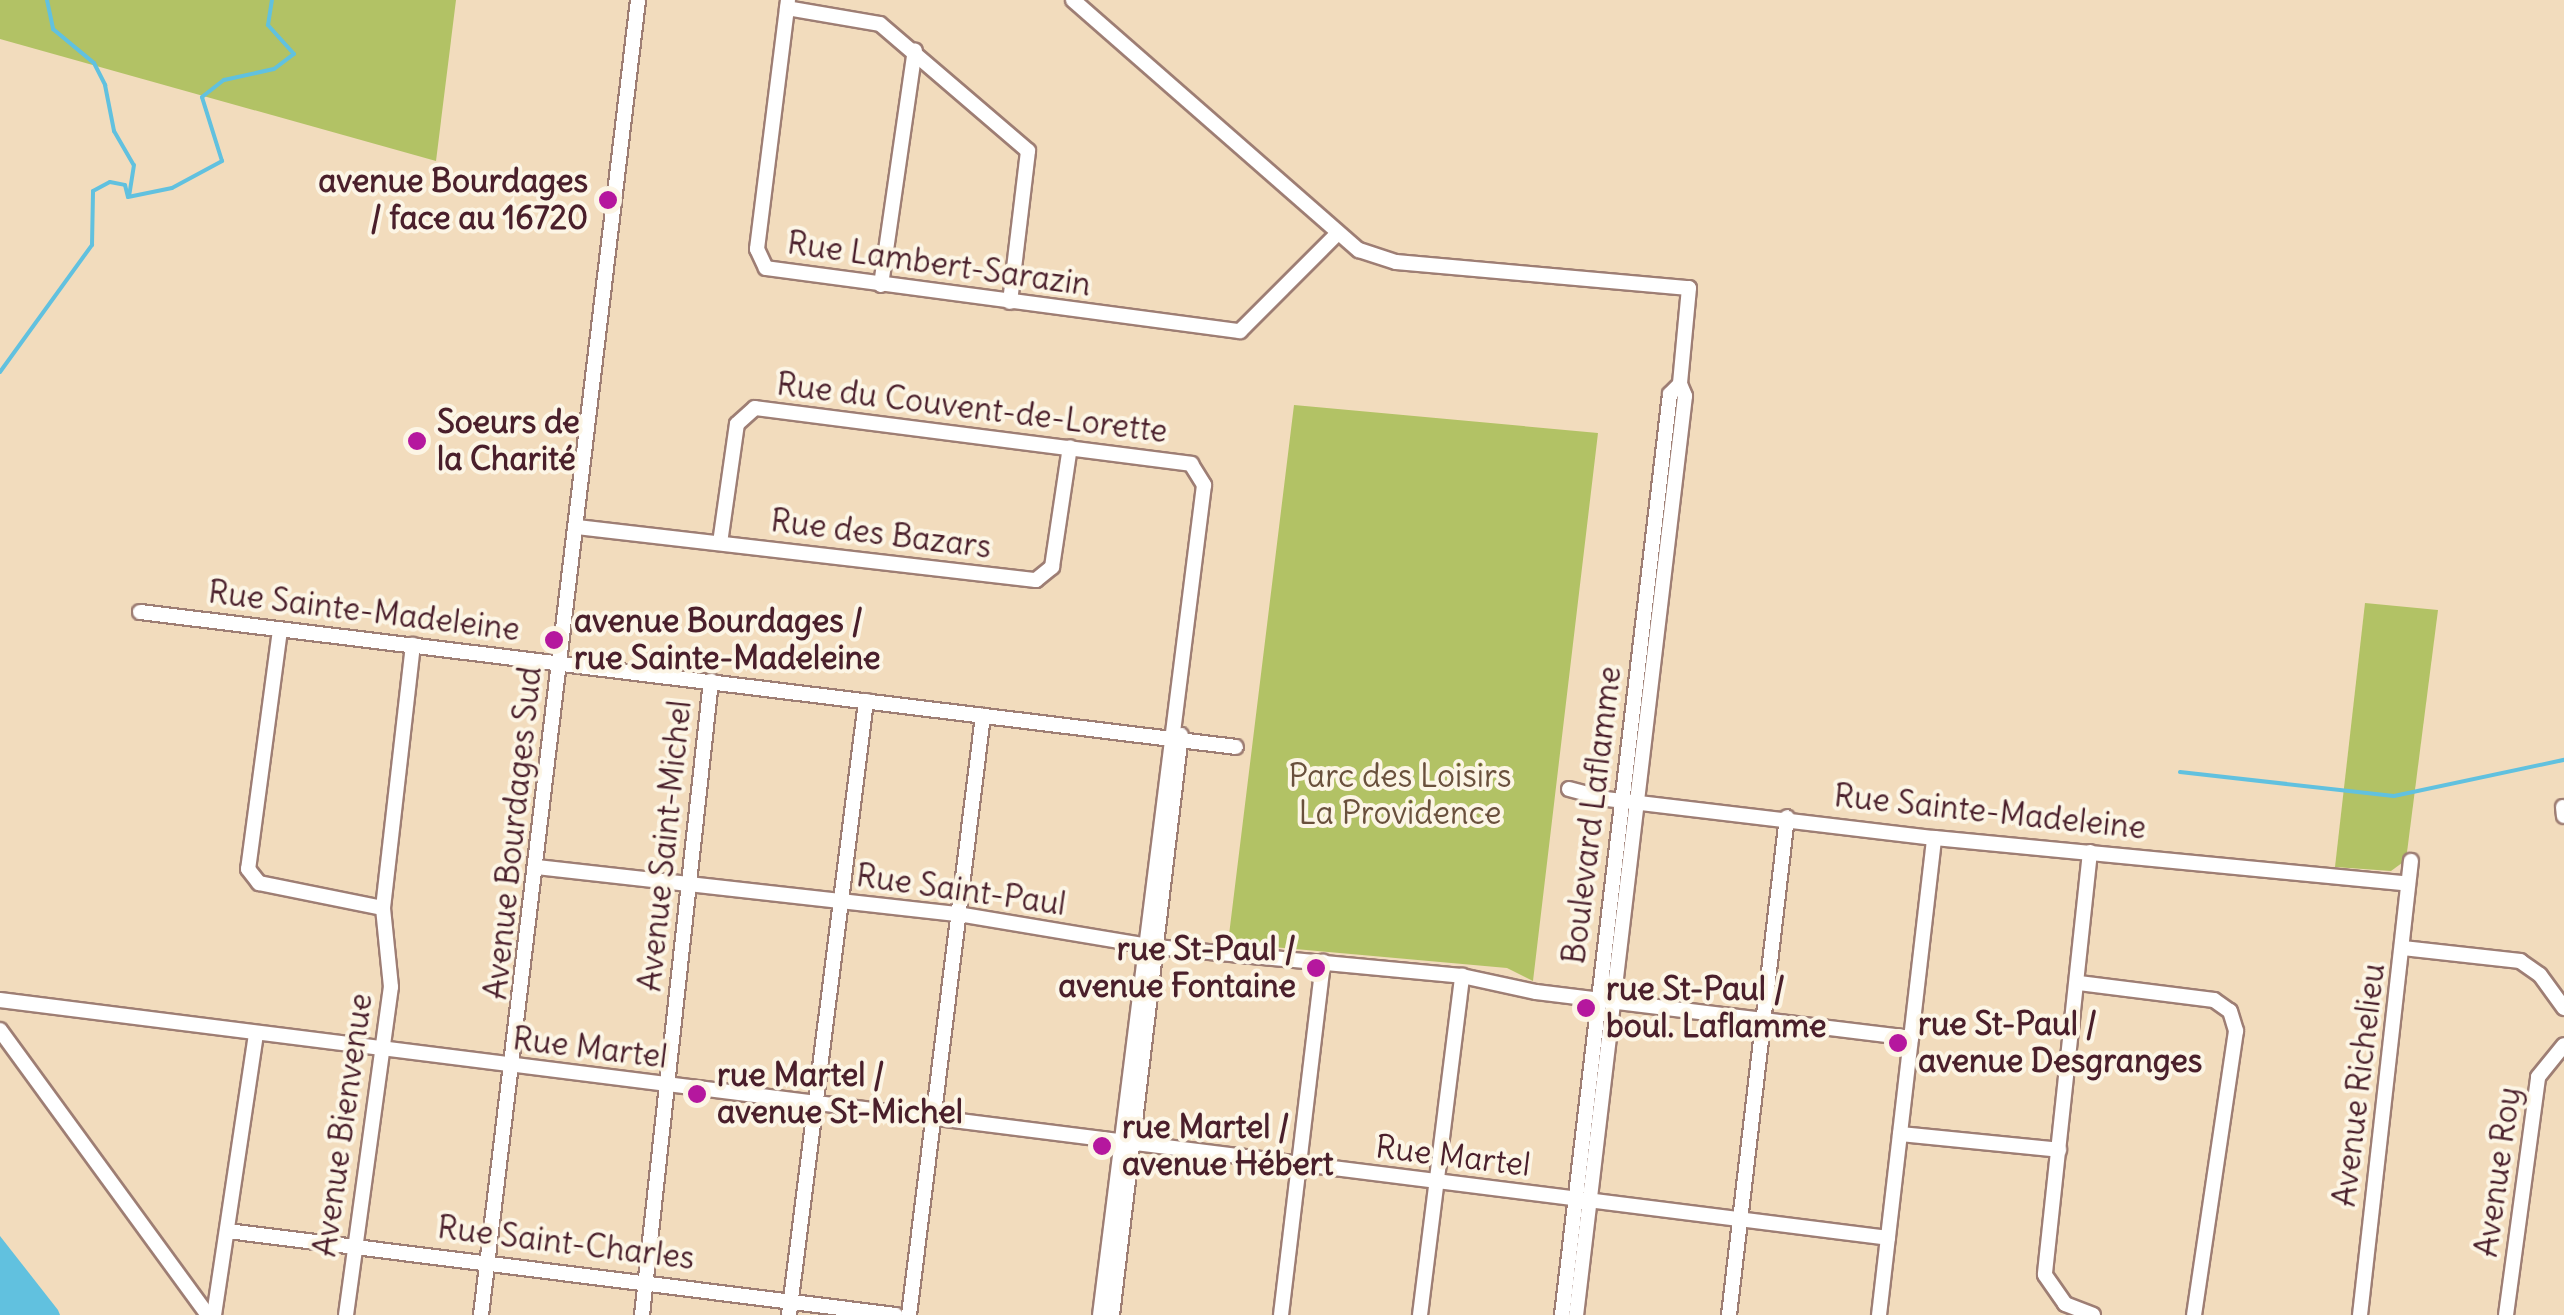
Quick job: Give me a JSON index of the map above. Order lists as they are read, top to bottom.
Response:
{
  "streets": {
    "street": [
      "Rue Lambert-Sarazin",
      "Rue du Couvent-de-Lorette",
      "Rue des Bazars",
      "Rue Sainte-Madeleine",
      "Boulevard Laflamme",
      "Avenue Bourdages Sud",
      "Avenue Saint-Michel",
      "Rue Saint-Paul",
      "Rue Martel",
      "Avenue Richelieu",
      "Avenue Bienvenue",
      "Avenue Roy",
      "Rue Saint-Charles"
    ]
  },
  "crossings": [
    ["Rue Lambert-Sarazin", "Boulevard Laflamme"],
    ["Rue du Couvent-de-Lorette", "Rue des Bazars"],
    ["Rue du Couvent-de-Lorette", "Rue Sainte-Madeleine"],
    ["Rue des Bazars", "Avenue Bourdages Sud"],
    ["Rue Sainte-Madeleine", "Boulevard Laflamme"],
    ["Rue Sainte-Madeleine", "Avenue Bourdages Sud"],
    ["Rue Sainte-Madeleine", "Avenue Saint-Michel"],
    ["Rue Sainte-Madeleine", "Avenue Richelieu"],
    ["Rue Sainte-Madeleine", "Avenue Bienvenue"],
    ["Boulevard Laflamme", "Rue Saint-Paul"],
    ["Boulevard Laflamme", "Rue Martel"],
    ["Avenue Bourdages Sud", "Rue Saint-Paul"],
    ["Avenue Bourdages Sud", "Rue Martel"],
    ["Avenue Bourdages Sud", "Rue Saint-Charles"],
    ["Avenue Saint-Michel", "Rue Saint-Paul"],
    ["Avenue Saint-Michel", "Rue Martel"],
    ["Avenue Saint-Michel", "Rue Saint-Charles"],
    ["Rue Martel", "Avenue Bienvenue"],
    ["Avenue Bienvenue", "Rue Saint-Charles"]
  ],
  "parks": ["Parc des Loisirs La Providence"],
  "places": [
    "avenue Bourdages / face au 16720",
    "Soeurs de la Charité",
    "avenue Bourdages / rue Sainte-Madeleine",
    "rue St-Paul / avenue Fontaine",
    "rue St-Paul / boul. Laflamme",
    "rue St-Paul / avenue Desgranges",
    "rue Martel / avenue St-Michel",
    "rue Martel / avenue Hébert"
  ]
}
